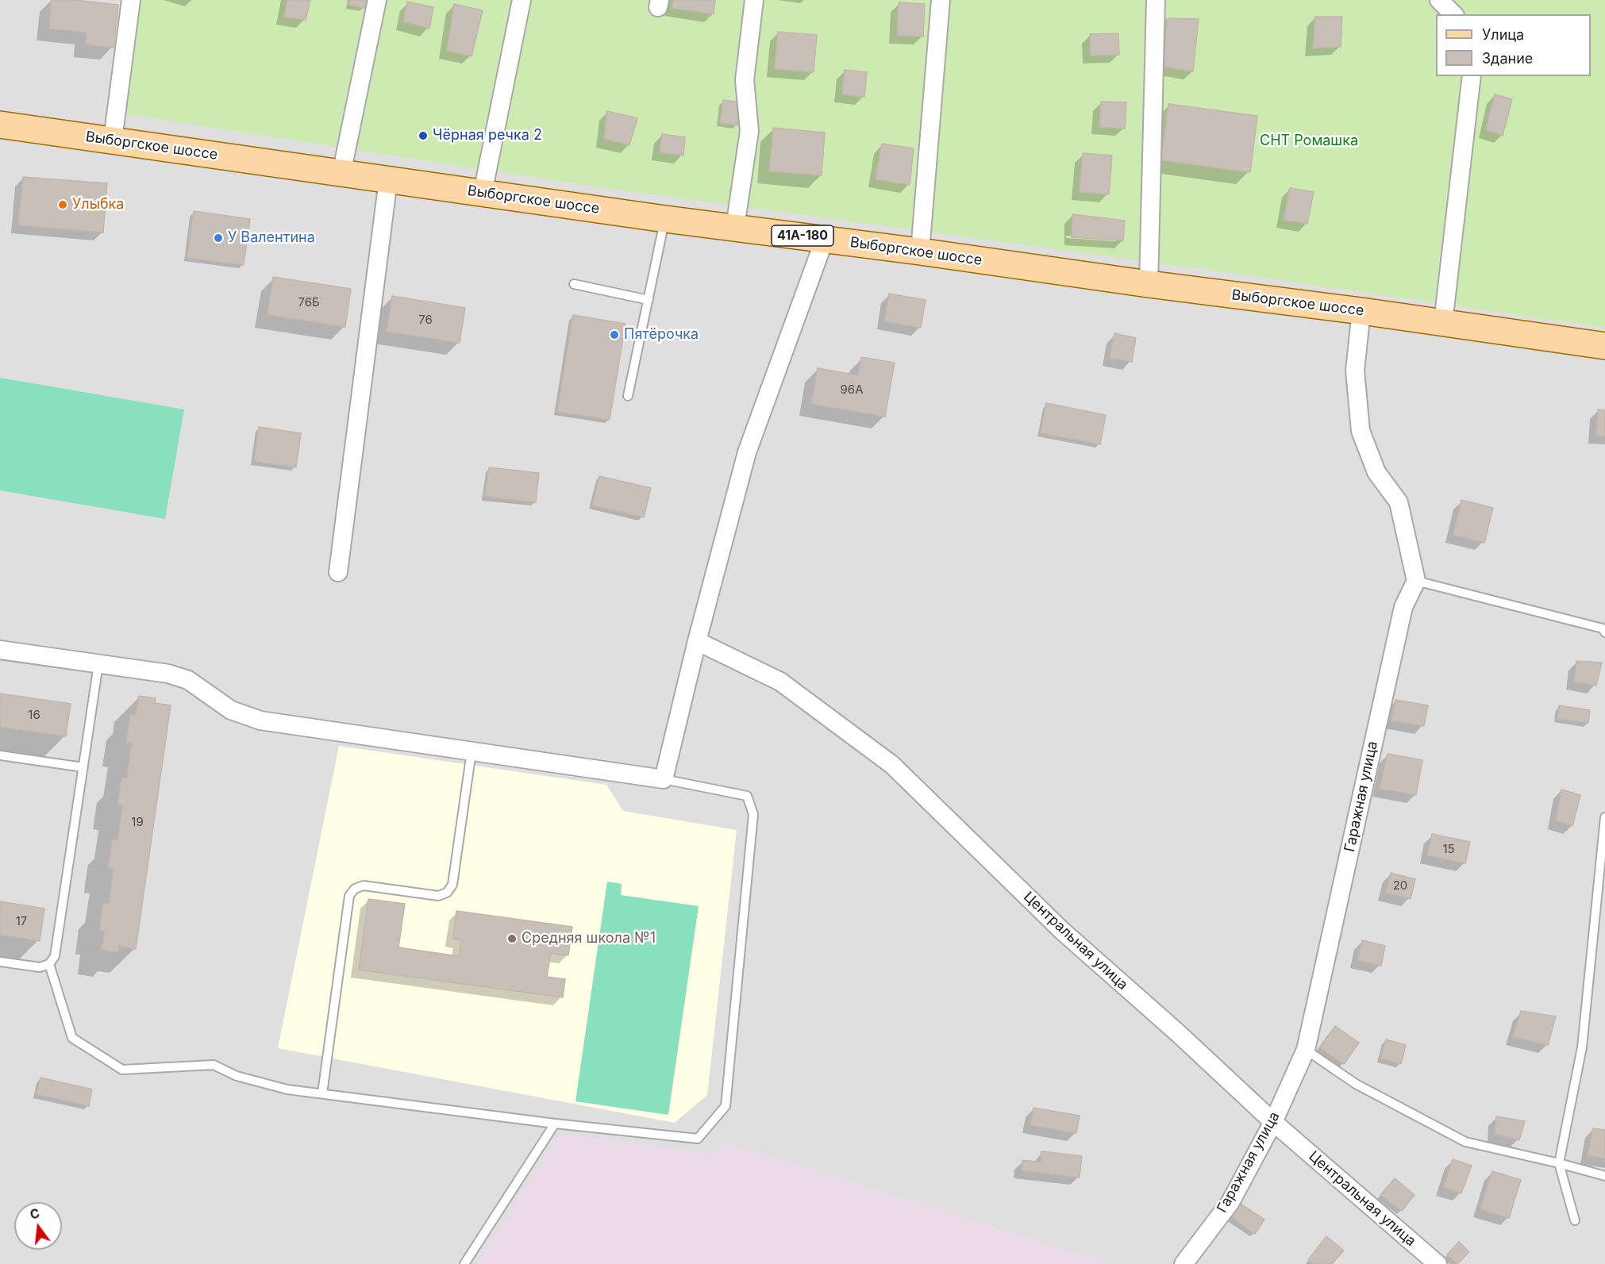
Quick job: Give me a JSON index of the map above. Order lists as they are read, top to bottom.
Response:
{
  "streets": {
    "main road": ["Выборгское шоссе", "41А-180"],
    "street": ["Гаражная улица", "Центральная улица"]
  },
  "crossings": [
    ["Гаражная улица", "Центральная улица"]
  ],
  "parks": ["СНТ Ромашка"],
  "places": [
    "Чёрная речка 2",
    "Улыбка",
    "У Валентина",
    "Пятёрочка",
    "Средняя школа №1"
  ],
  "house_numbers": [
    "76Б",
    "76",
    "96А",
    "16",
    "19",
    "15",
    "20",
    "17"
  ],
  "legend": ["Улица", "Здание"],
  "north": "top"
}
